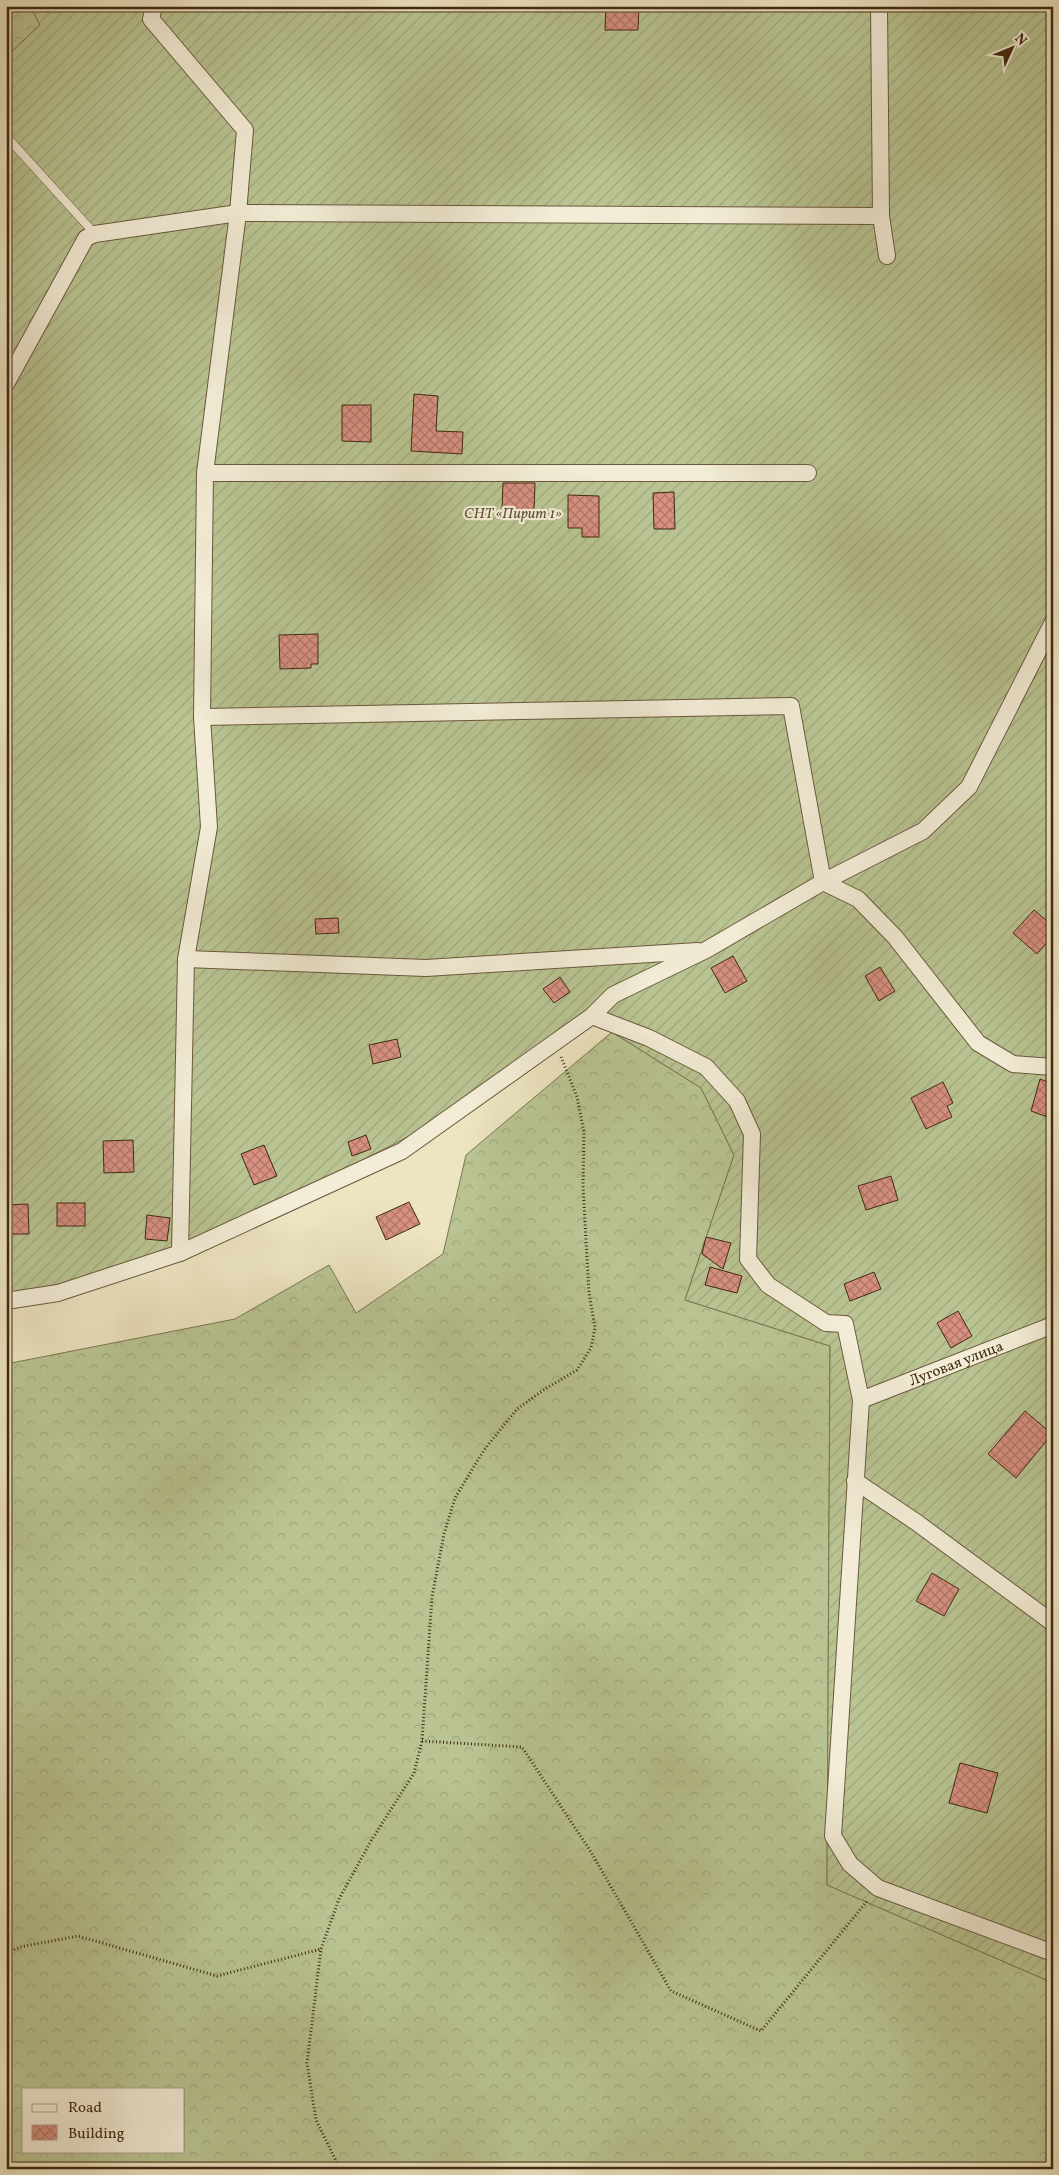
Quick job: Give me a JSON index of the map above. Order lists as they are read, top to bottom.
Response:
{
  "streets": {
    "street": ["Луговая улица"]
  },
  "parks": ["СНТ «Пирит 1»"],
  "legend": ["Road", "Building"],
  "north": "top right"
}
